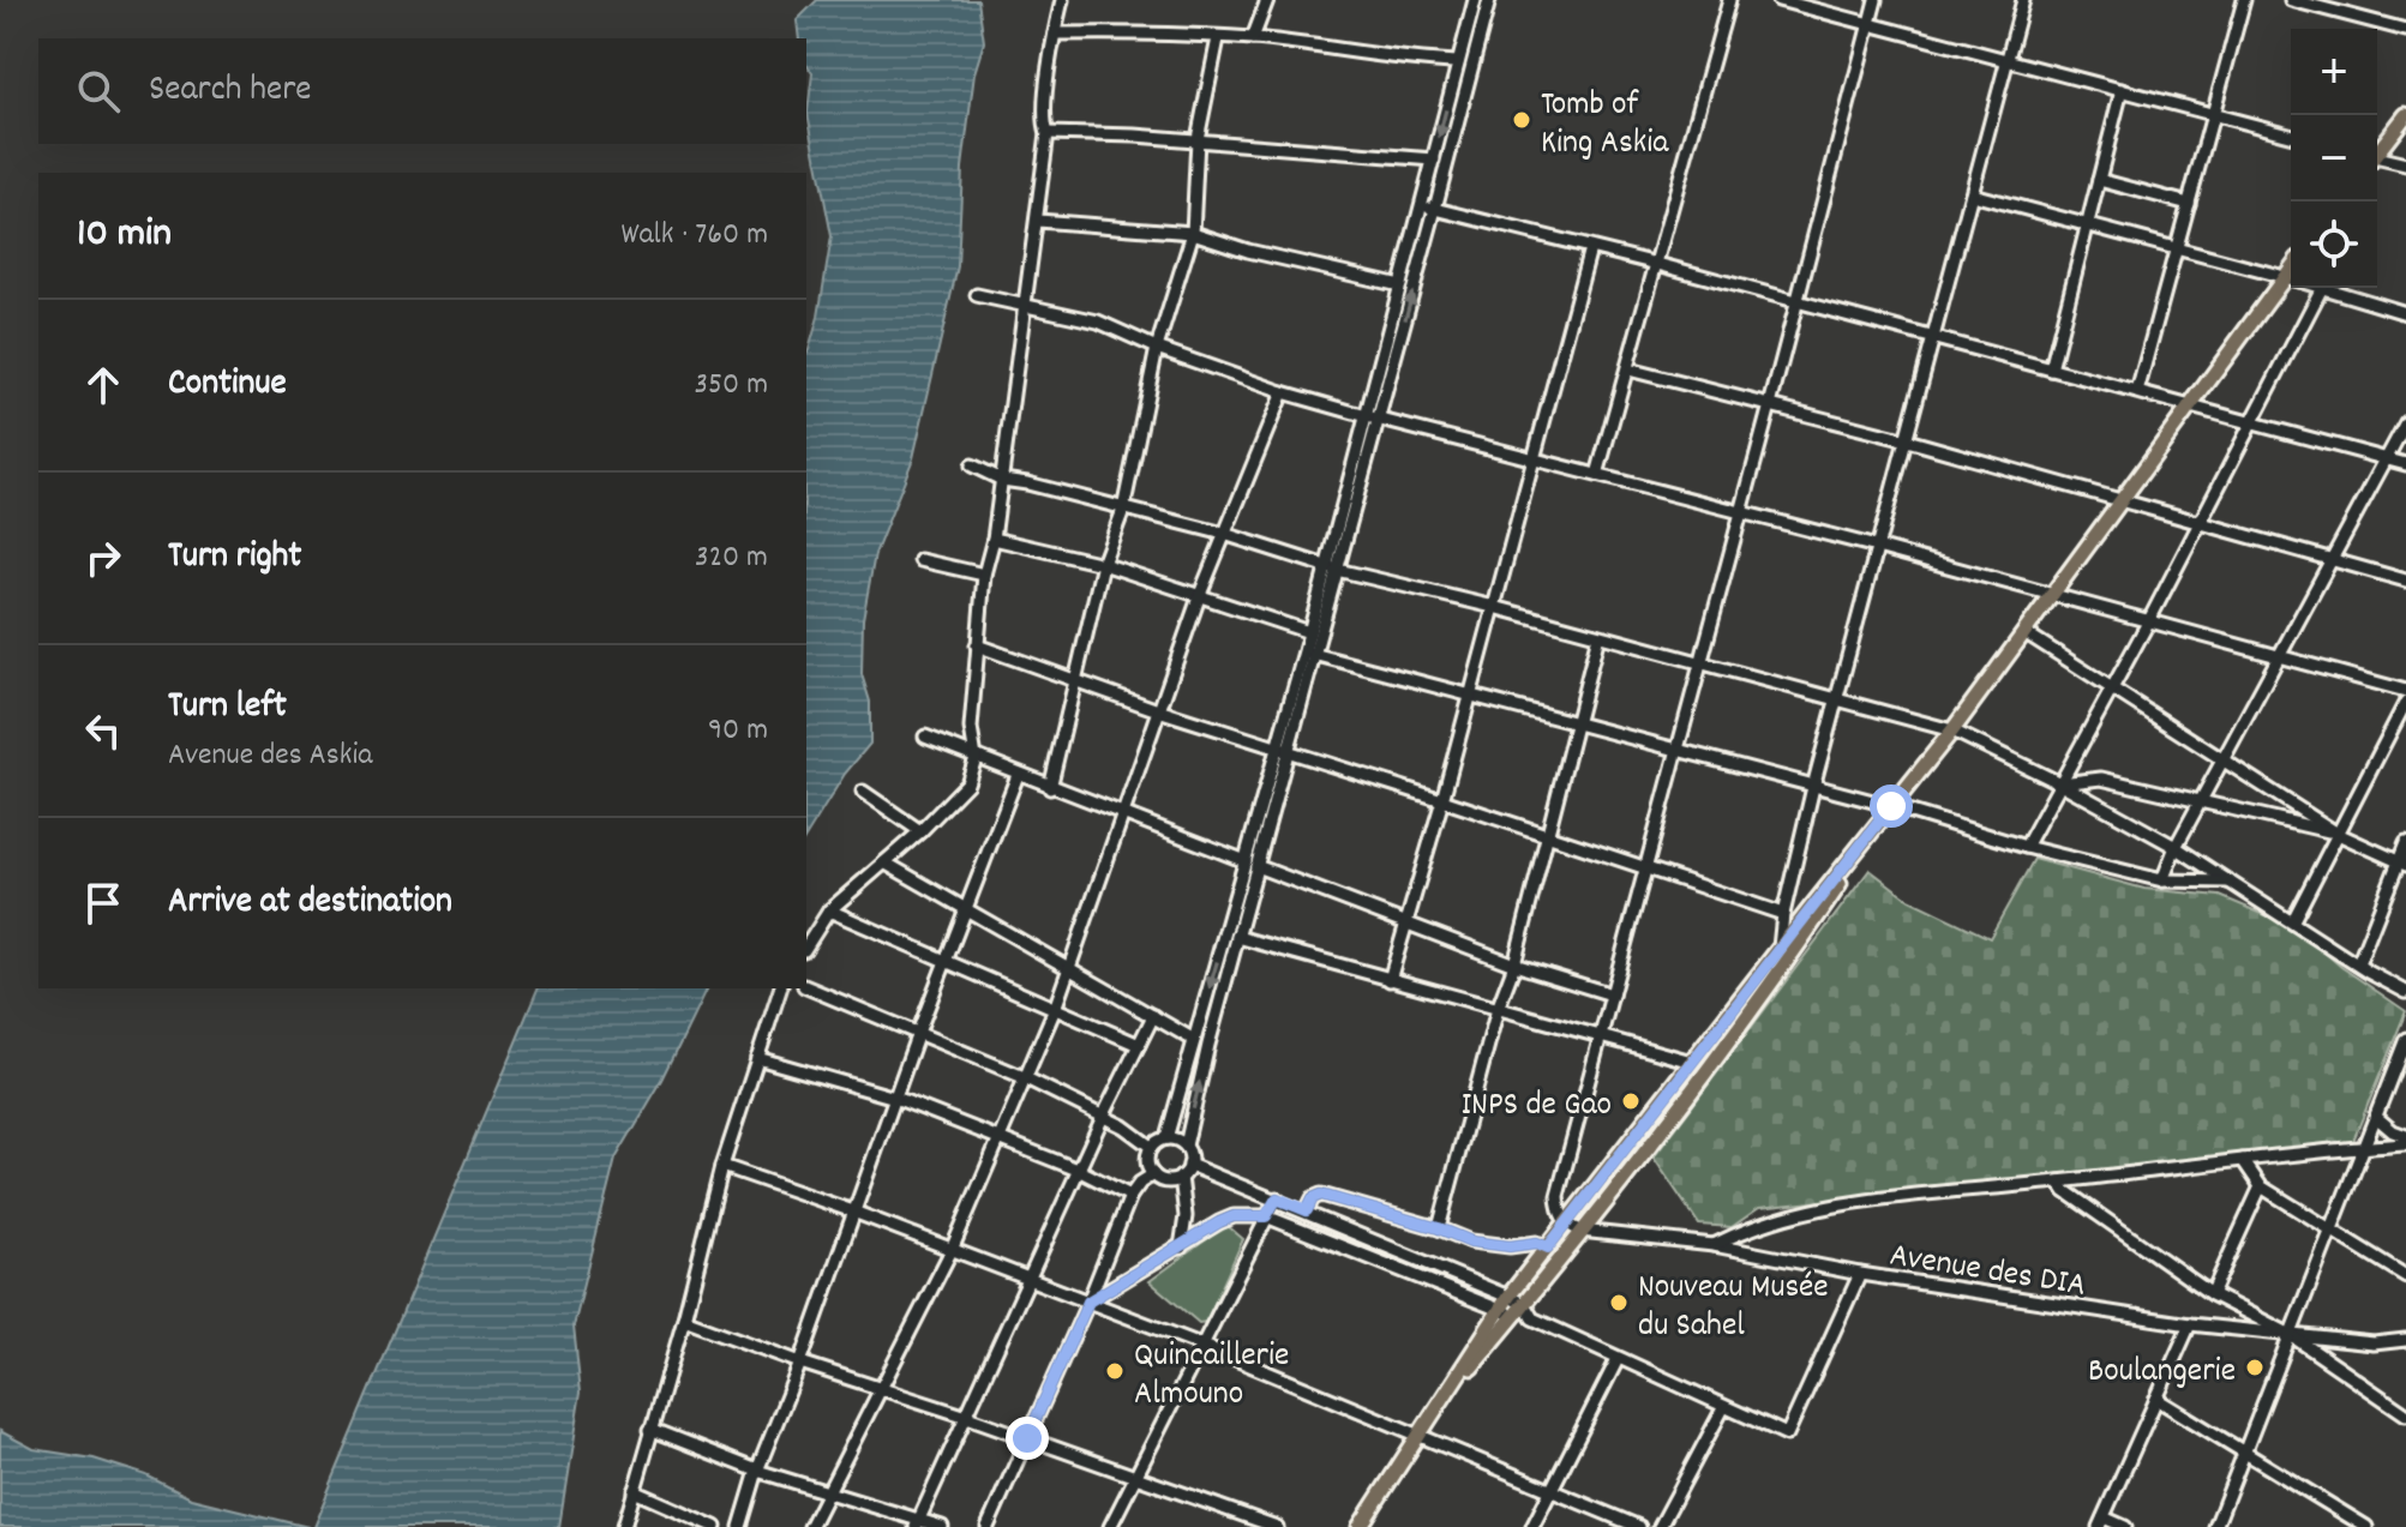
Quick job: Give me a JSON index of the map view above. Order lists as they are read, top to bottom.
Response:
{
  "streets": {
    "street": ["Avenue des DIA"]
  },
  "places": [
    "Tomb of King Askia",
    "INPS de Gao",
    "Nouveau Musée du Sahel",
    "Boulangerie",
    "Quincaillerie Almouno"
  ],
  "page": {
    "map_buttons": ["+", "−"],
    "search": "Search here",
    "heading": ["10 min", "Walk · 760 m"],
    "list": [
      ["Continue", "350 m"],
      ["Turn right", "320 m"],
      ["Turn left", "Avenue des Askia", "90 m"],
      "Arrive at destination"
    ]
  }
}
